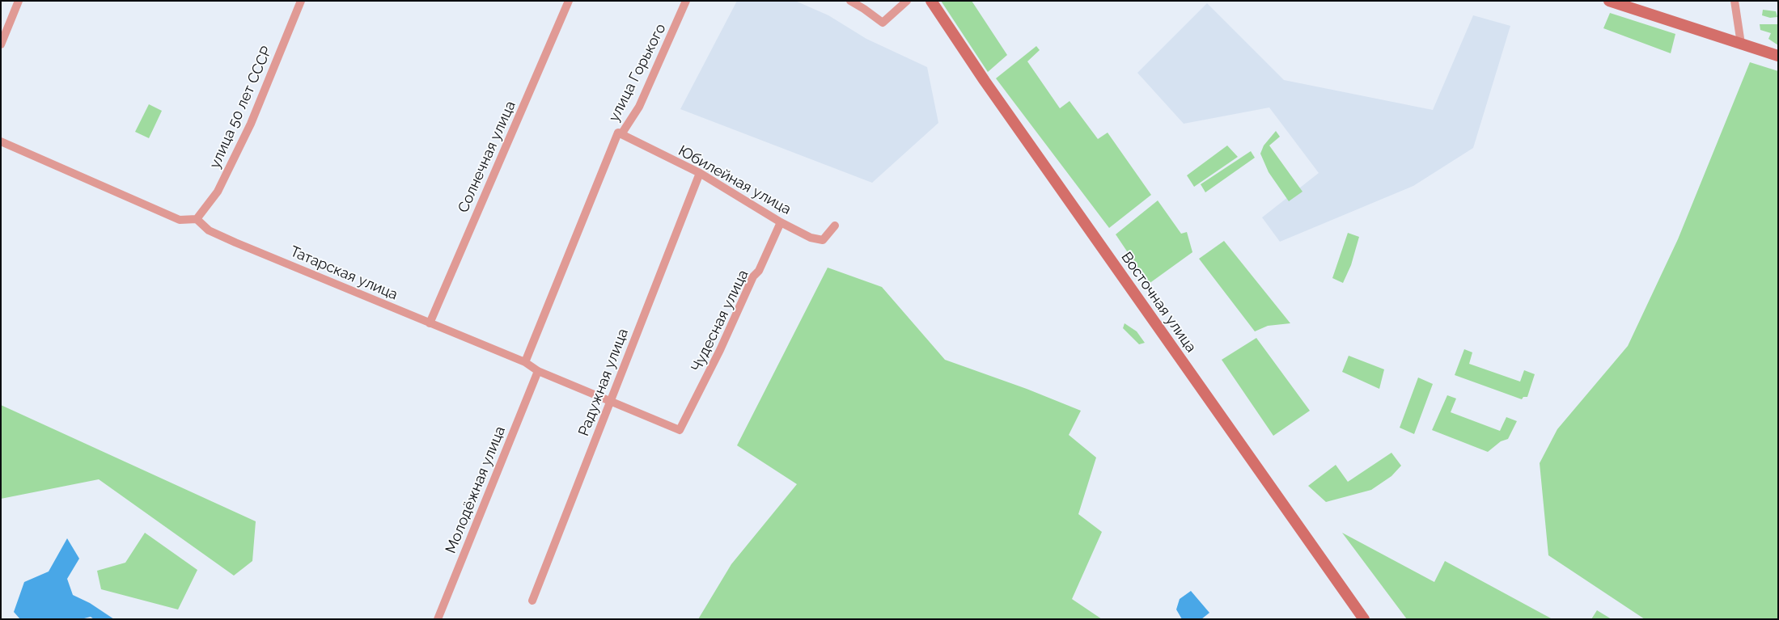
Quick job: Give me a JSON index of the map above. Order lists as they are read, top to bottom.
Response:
{
  "streets": {
    "main road": ["Восточная улица"],
    "street": [
      "улица Горького",
      "улица 50 лет СССР",
      "Солнечная улица",
      "Юбилейная улица",
      "Татарская улица",
      "Чудесная улица",
      "Радужная улица",
      "Молодёжная улица"
    ]
  },
  "crossings": [
    ["улица Горького", "Юбилейная улица"],
    ["улица 50 лет СССР", "Татарская улица"],
    ["Солнечная улица", "Татарская улица"],
    ["Юбилейная улица", "Чудесная улица"],
    ["Юбилейная улица", "Радужная улица"],
    ["Татарская улица", "Чудесная улица"],
    ["Татарская улица", "Радужная улица"],
    ["Татарская улица", "Молодёжная улица"]
  ]
}
